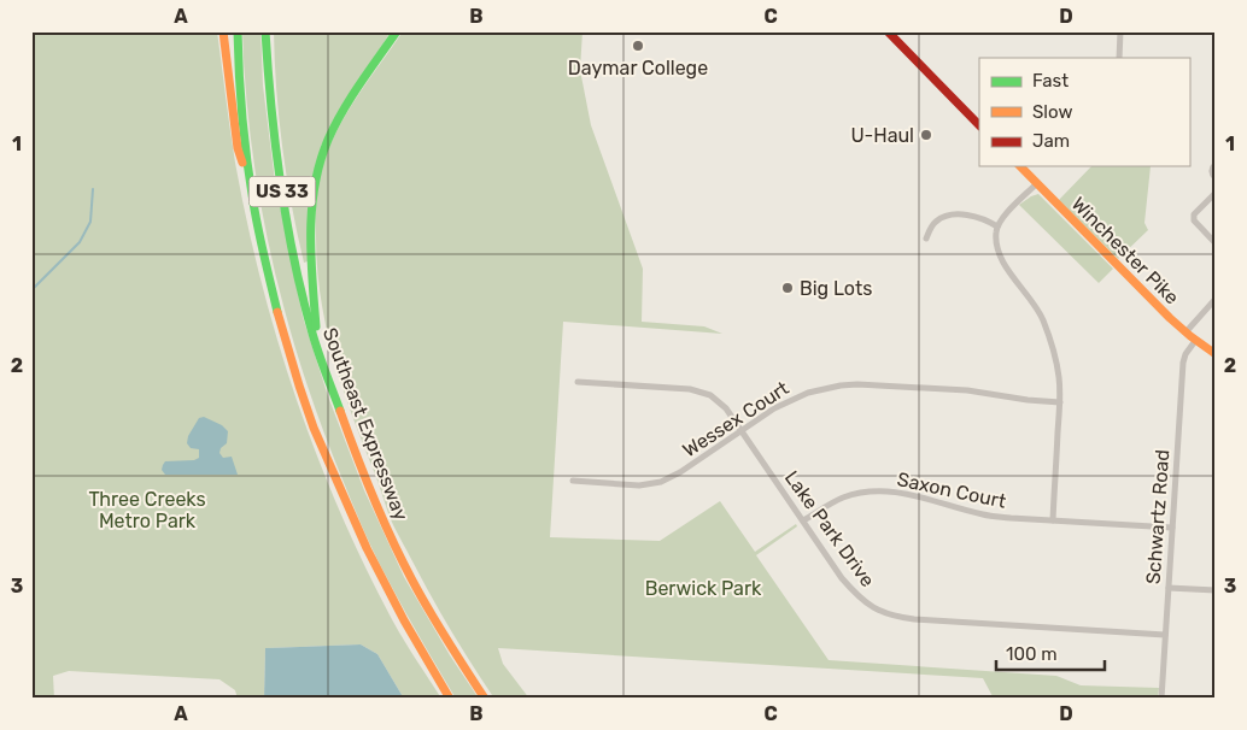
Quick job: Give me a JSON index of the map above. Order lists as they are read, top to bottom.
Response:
{
  "streets": {
    "main road": ["US 33", "Winchester Pike", "Southeast Expressway"],
    "street": [
      "Wessex Court",
      "Saxon Court",
      "Schwartz Road",
      "Lake Park Drive"
    ]
  },
  "crossings": [
    ["Winchester Pike", "Schwartz Road"],
    ["Wessex Court", "Lake Park Drive"],
    ["Saxon Court", "Schwartz Road"],
    ["Saxon Court", "Lake Park Drive"],
    ["Schwartz Road", "Lake Park Drive"]
  ],
  "parks": ["Three Creeks Metro Park", "Berwick Park"],
  "places": ["Daymar College", "U-Haul", "Big Lots"],
  "legend": ["Fast", "Slow", "Jam"],
  "scale_bar": "100 m",
  "grid": {
    "columns": [
      "A",
      "B",
      "C",
      "D"
    ],
    "rows": ["1", "2", "3"]
  }
}
